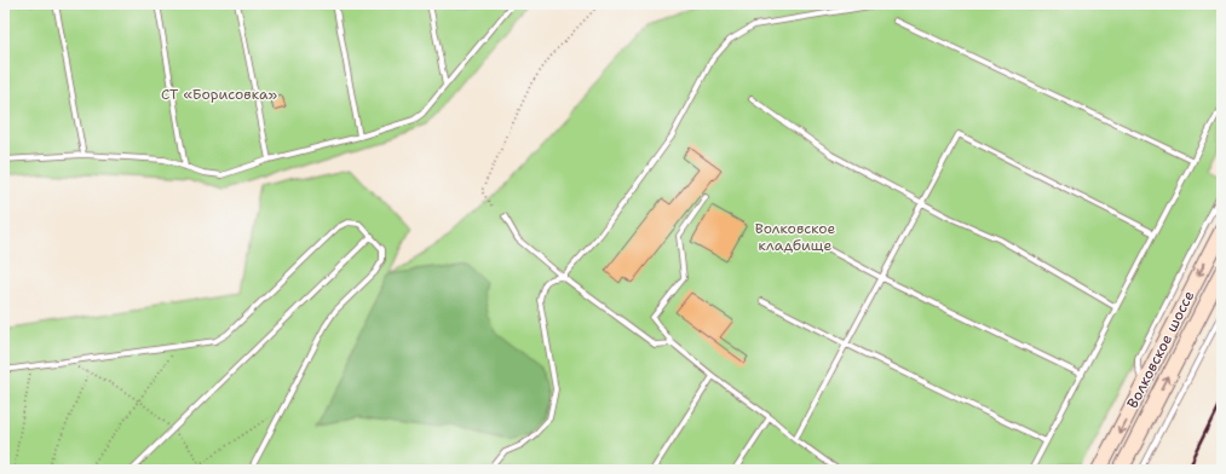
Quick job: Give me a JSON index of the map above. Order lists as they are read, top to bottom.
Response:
{
  "streets": {
    "main road": ["Волковское шоссе"]
  },
  "parks": ["СТ «Борисовка»", "Волковское кладбище"]
}
